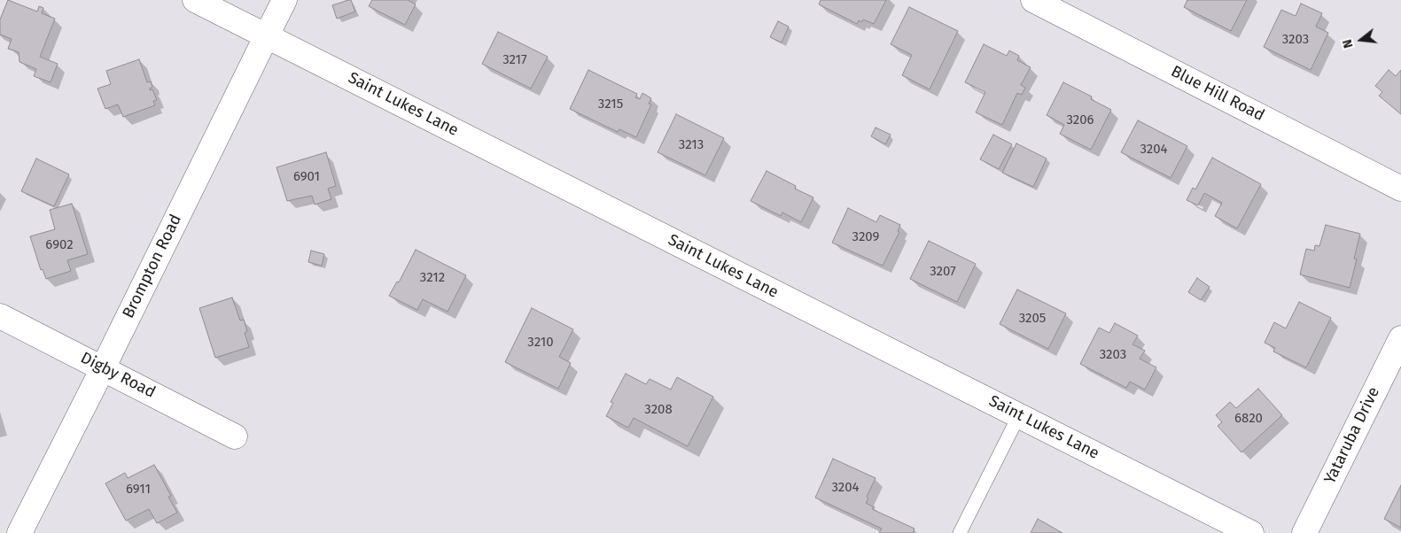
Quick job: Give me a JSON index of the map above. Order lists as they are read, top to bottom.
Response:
{
  "streets": {
    "street": [
      "Blue Hill Road",
      "Saint Lukes Lane",
      "Brompton Road",
      "Digby Road",
      "Yataruba Drive"
    ]
  },
  "crossings": [
    ["Saint Lukes Lane", "Brompton Road"],
    ["Brompton Road", "Digby Road"]
  ],
  "house_numbers": [
    "3203",
    "3217",
    "3215",
    "3206",
    "3213",
    "3204",
    "6901",
    "3209",
    "6902",
    "3207",
    "3212",
    "3205",
    "3210",
    "3203",
    "3208",
    "6820",
    "3204",
    "6911"
  ],
  "north": "left"
}
